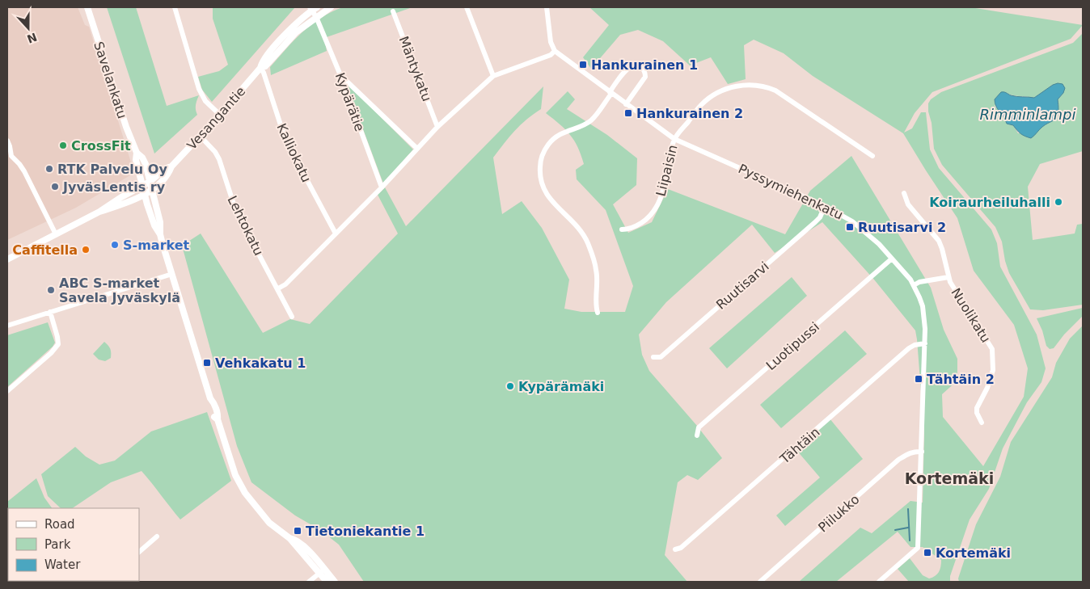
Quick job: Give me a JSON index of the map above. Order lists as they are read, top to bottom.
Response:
{
  "streets": {
    "main road": ["Savelankatu", "Vesangantie"],
    "street": [
      "Mäntykatu",
      "Kypärätie",
      "Kalliokatu",
      "Liipaisin",
      "Pyssymiehenkatu",
      "Lehtokatu",
      "Ruutisarvi",
      "Nuolikatu",
      "Luotipussi",
      "Tähtäin",
      "Piilukko"
    ]
  },
  "crossings": [
    ["Savelankatu", "Vesangantie"],
    ["Kypärätie", "Vesangantie"],
    ["Vesangantie", "Kalliokatu"],
    ["Vesangantie", "Lehtokatu"],
    ["Liipaisin", "Pyssymiehenkatu"],
    ["Pyssymiehenkatu", "Ruutisarvi"],
    ["Pyssymiehenkatu", "Nuolikatu"],
    ["Pyssymiehenkatu", "Luotipussi"],
    ["Pyssymiehenkatu", "Tähtäin"],
    ["Pyssymiehenkatu", "Piilukko"]
  ],
  "districts": ["Kortemäki"],
  "water": ["Rimminlampi"],
  "places": {
    "transit": [
      "Hankurainen 1",
      "Hankurainen 2",
      "Ruutisarvi 2",
      "Vehkakatu 1",
      "Tähtäin 2",
      "Tietoniekantie 1",
      "Kortemäki"
    ],
    "other": [
      "CrossFit",
      "RTK Palvelu Oy",
      "JyväsLentis ry",
      "Koiraurheiluhalli",
      "S-market",
      "Caffitella",
      "ABC S-market Savela Jyväskylä",
      "Kypärämäki"
    ]
  },
  "legend": ["Road", "Park", "Water"],
  "north": "bottom"
}
